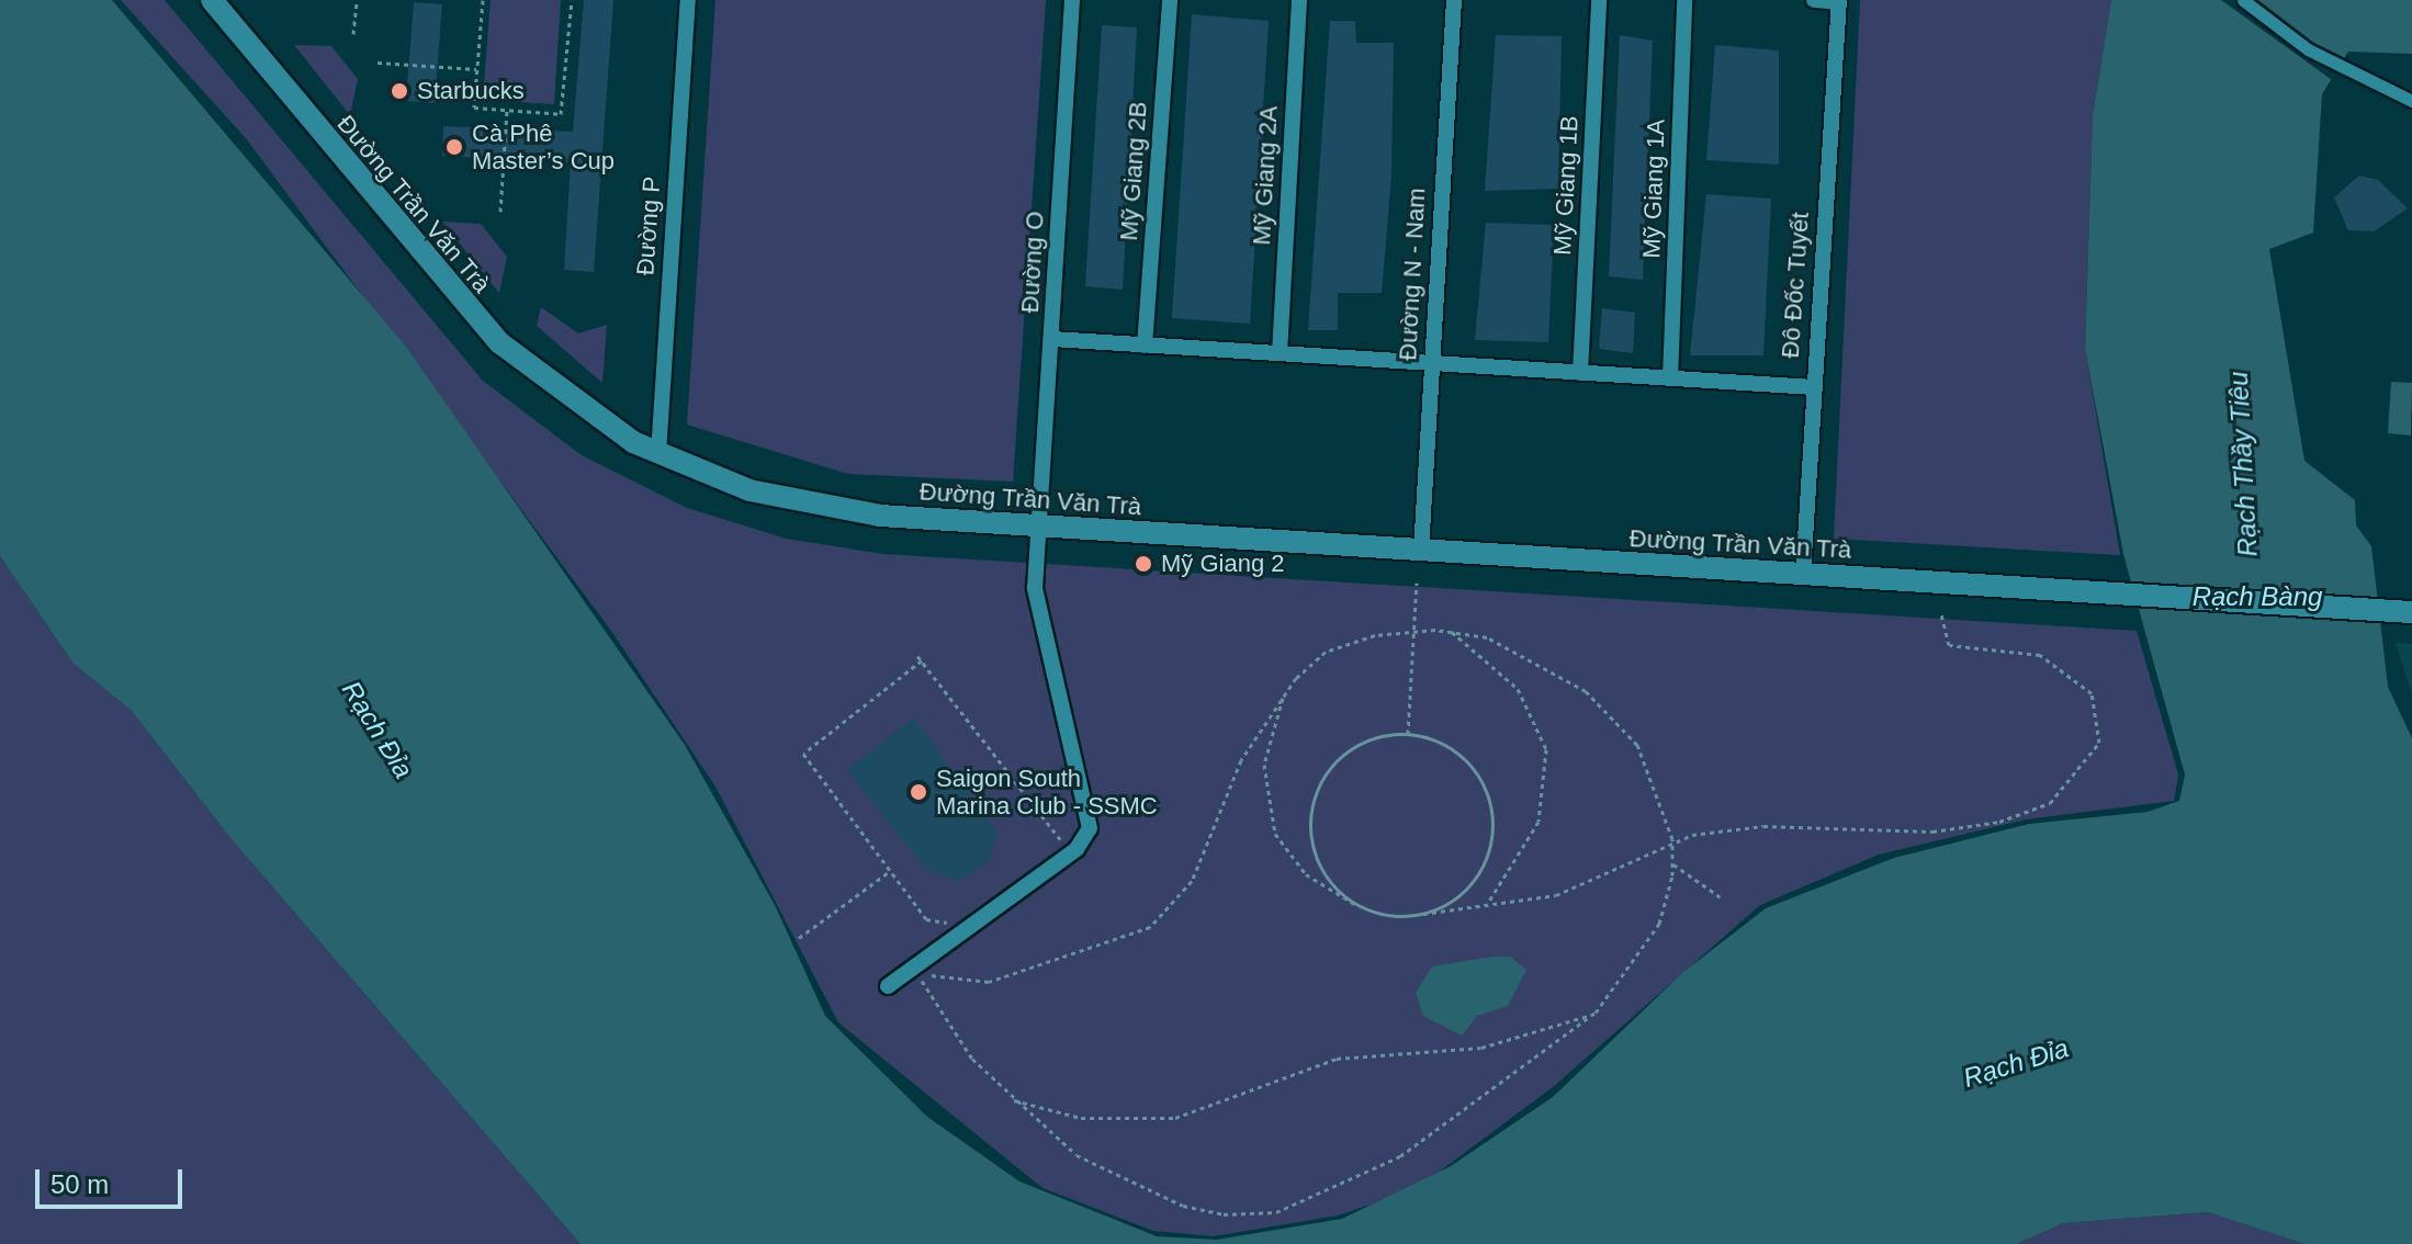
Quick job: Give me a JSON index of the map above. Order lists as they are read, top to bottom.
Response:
{
  "streets": {
    "main road": ["Đường Trần Văn Trà"],
    "street": [
      "Mỹ Giang 2B",
      "Mỹ Giang 2A",
      "Mỹ Giang 1B",
      "Mỹ Giang 1A",
      "Đường P",
      "Đường O",
      "Đường N - Nam",
      "Đô Đốc Tuyết"
    ]
  },
  "crossings": [
    ["Đường Trần Văn Trà", "Đường P"],
    ["Đường Trần Văn Trà", "Đường O"],
    ["Đường Trần Văn Trà", "Đường N - Nam"],
    ["Đường Trần Văn Trà", "Đô Đốc Tuyết"]
  ],
  "water": ["Rạch Thầy Tiêu", "Rạch Bàng", "Rạch Đỉa"],
  "places": [
    "Starbucks",
    "Cà Phê Master’s Cup",
    "Mỹ Giang 2",
    "Saigon South Marina Club - SSMC"
  ],
  "scale_bar": "50 m"
}
